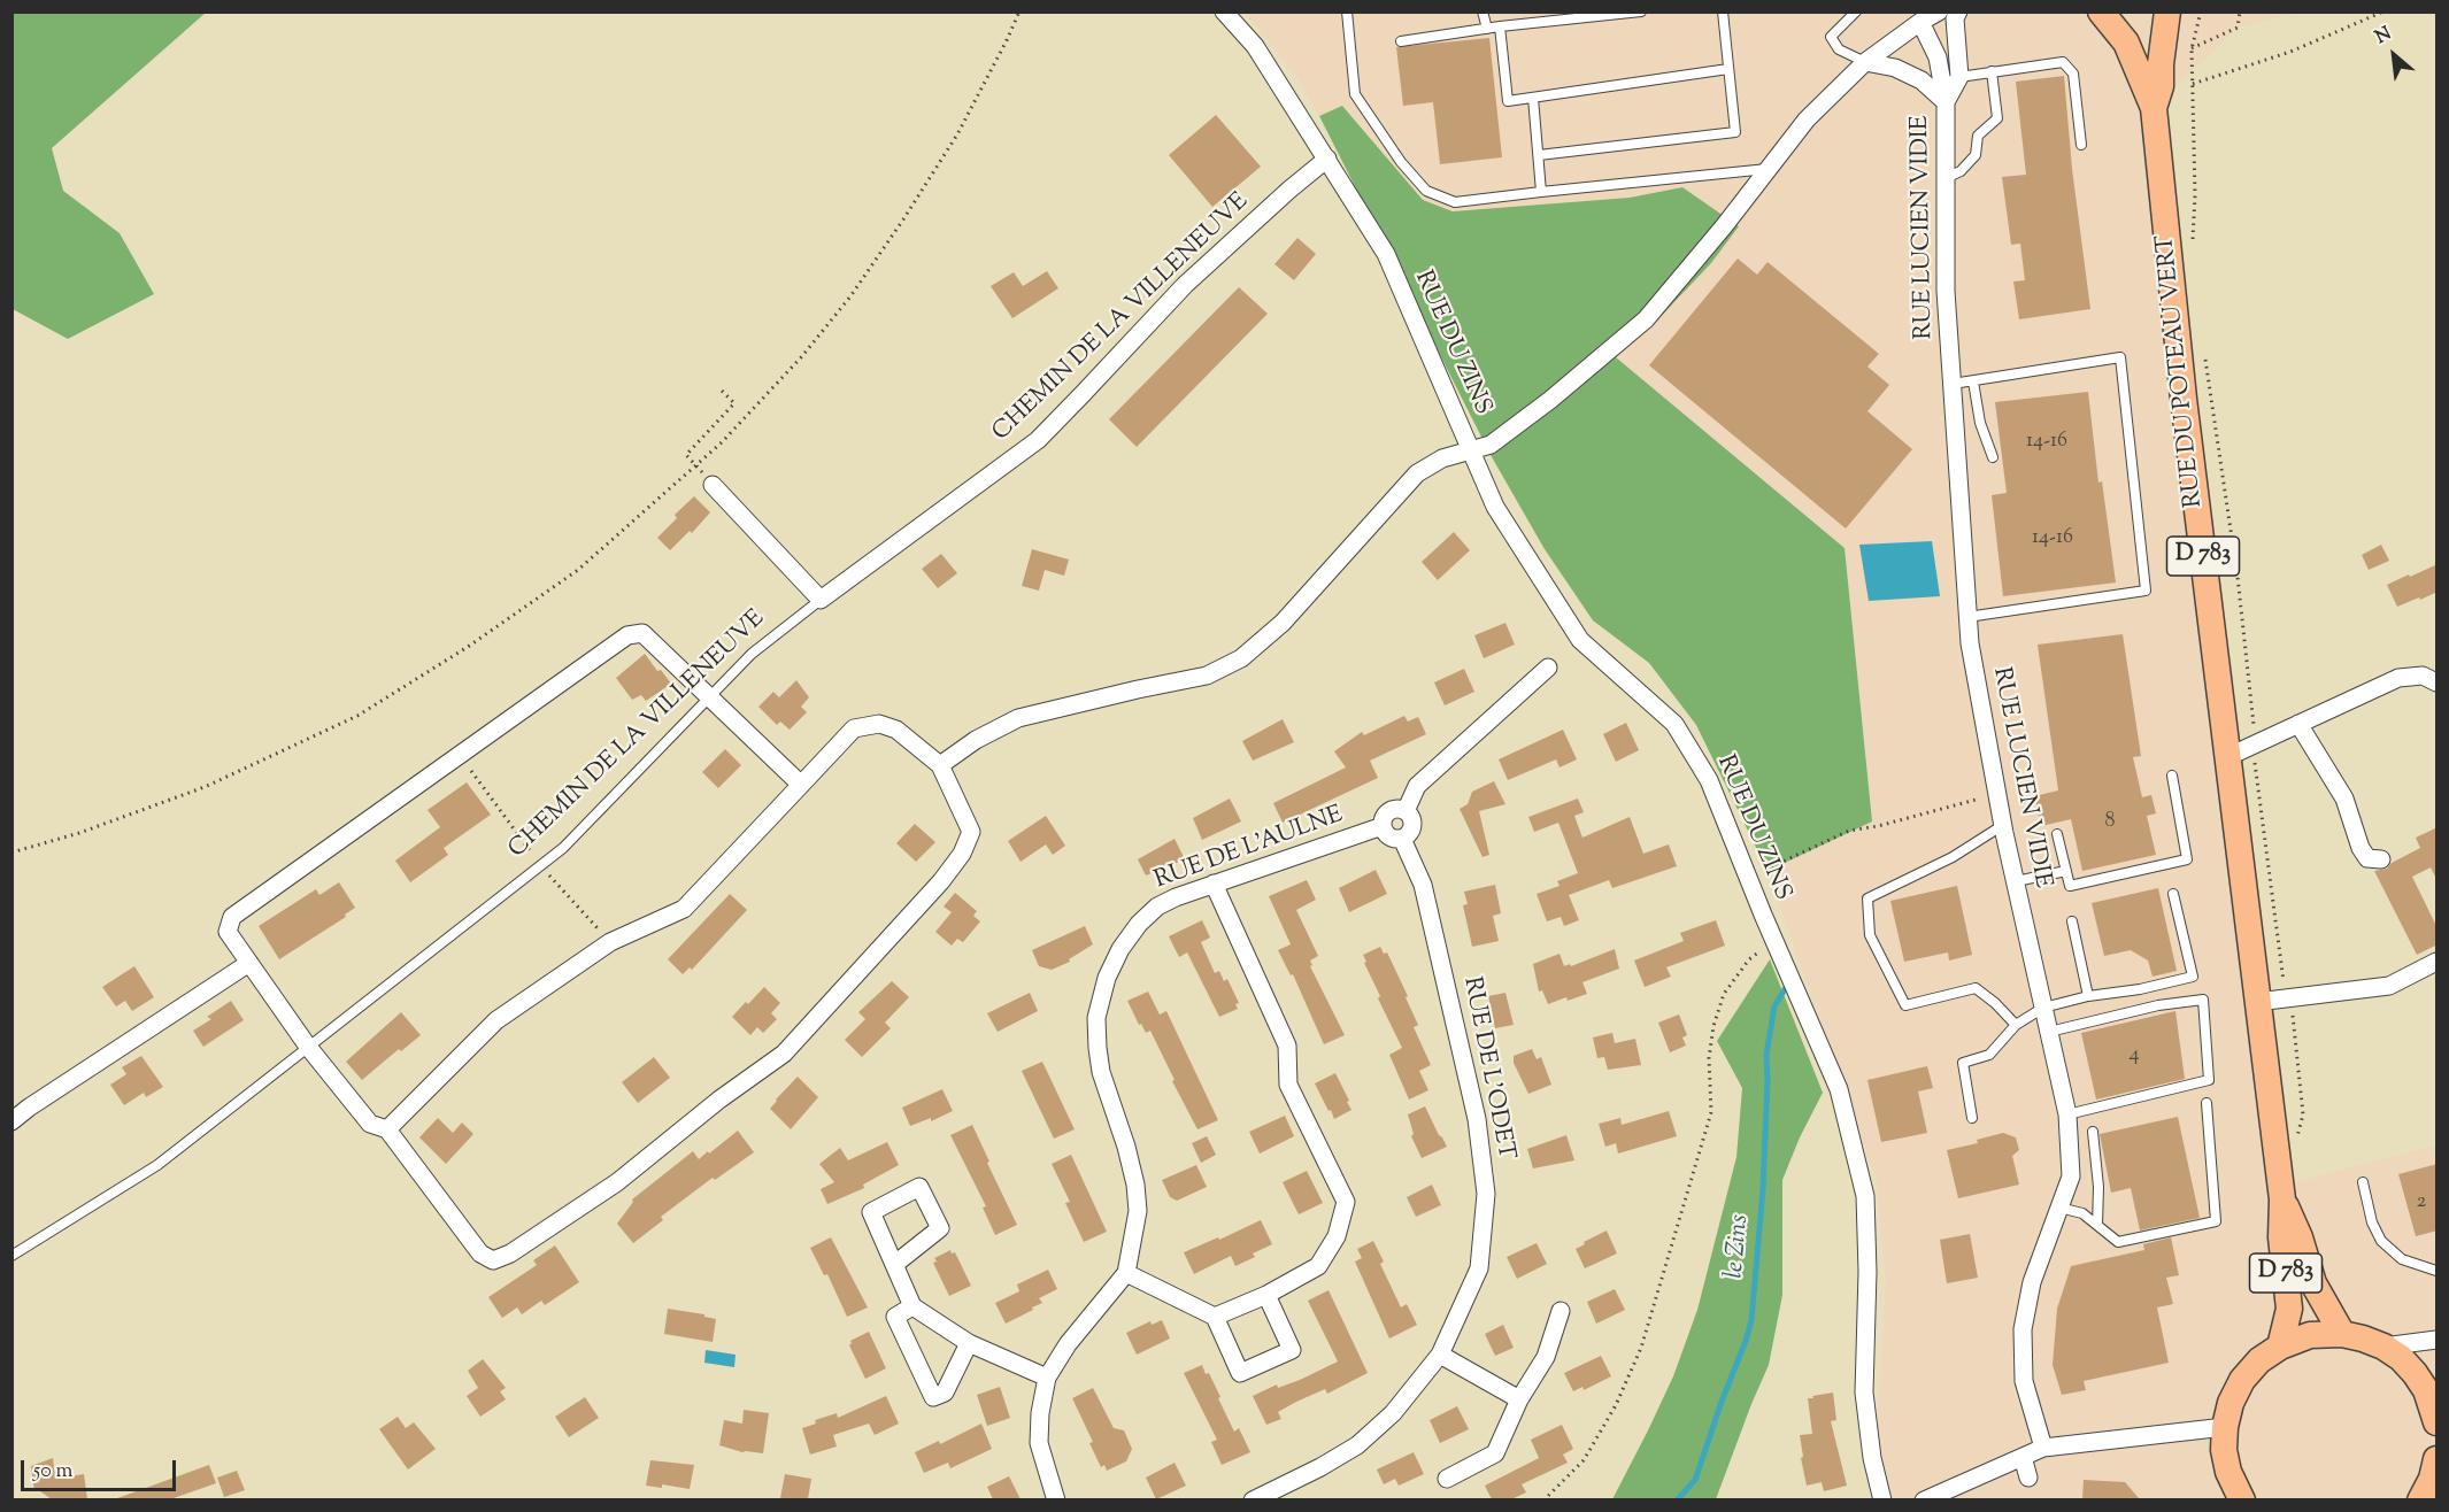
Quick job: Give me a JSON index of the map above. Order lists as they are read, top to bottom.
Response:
{
  "streets": {
    "main road": ["RUE DU POTEAU VERT", "D 783"],
    "street": [
      "RUE LUCIEN VIDIE",
      "CHEMIN DE LA VILLENEUVE",
      "RUE DU ZINS",
      "RUE DE L'AULNE",
      "RUE DE L'ODET"
    ]
  },
  "crossings": [
    ["CHEMIN DE LA VILLENEUVE", "RUE DU ZINS"],
    ["RUE DE L'AULNE", "RUE DE L'ODET"]
  ],
  "water": ["le Zins"],
  "house_numbers": [
    "14-16",
    "14-16",
    "8",
    "4",
    "2"
  ],
  "scale_bar": "50 m",
  "north": "top left"
}
